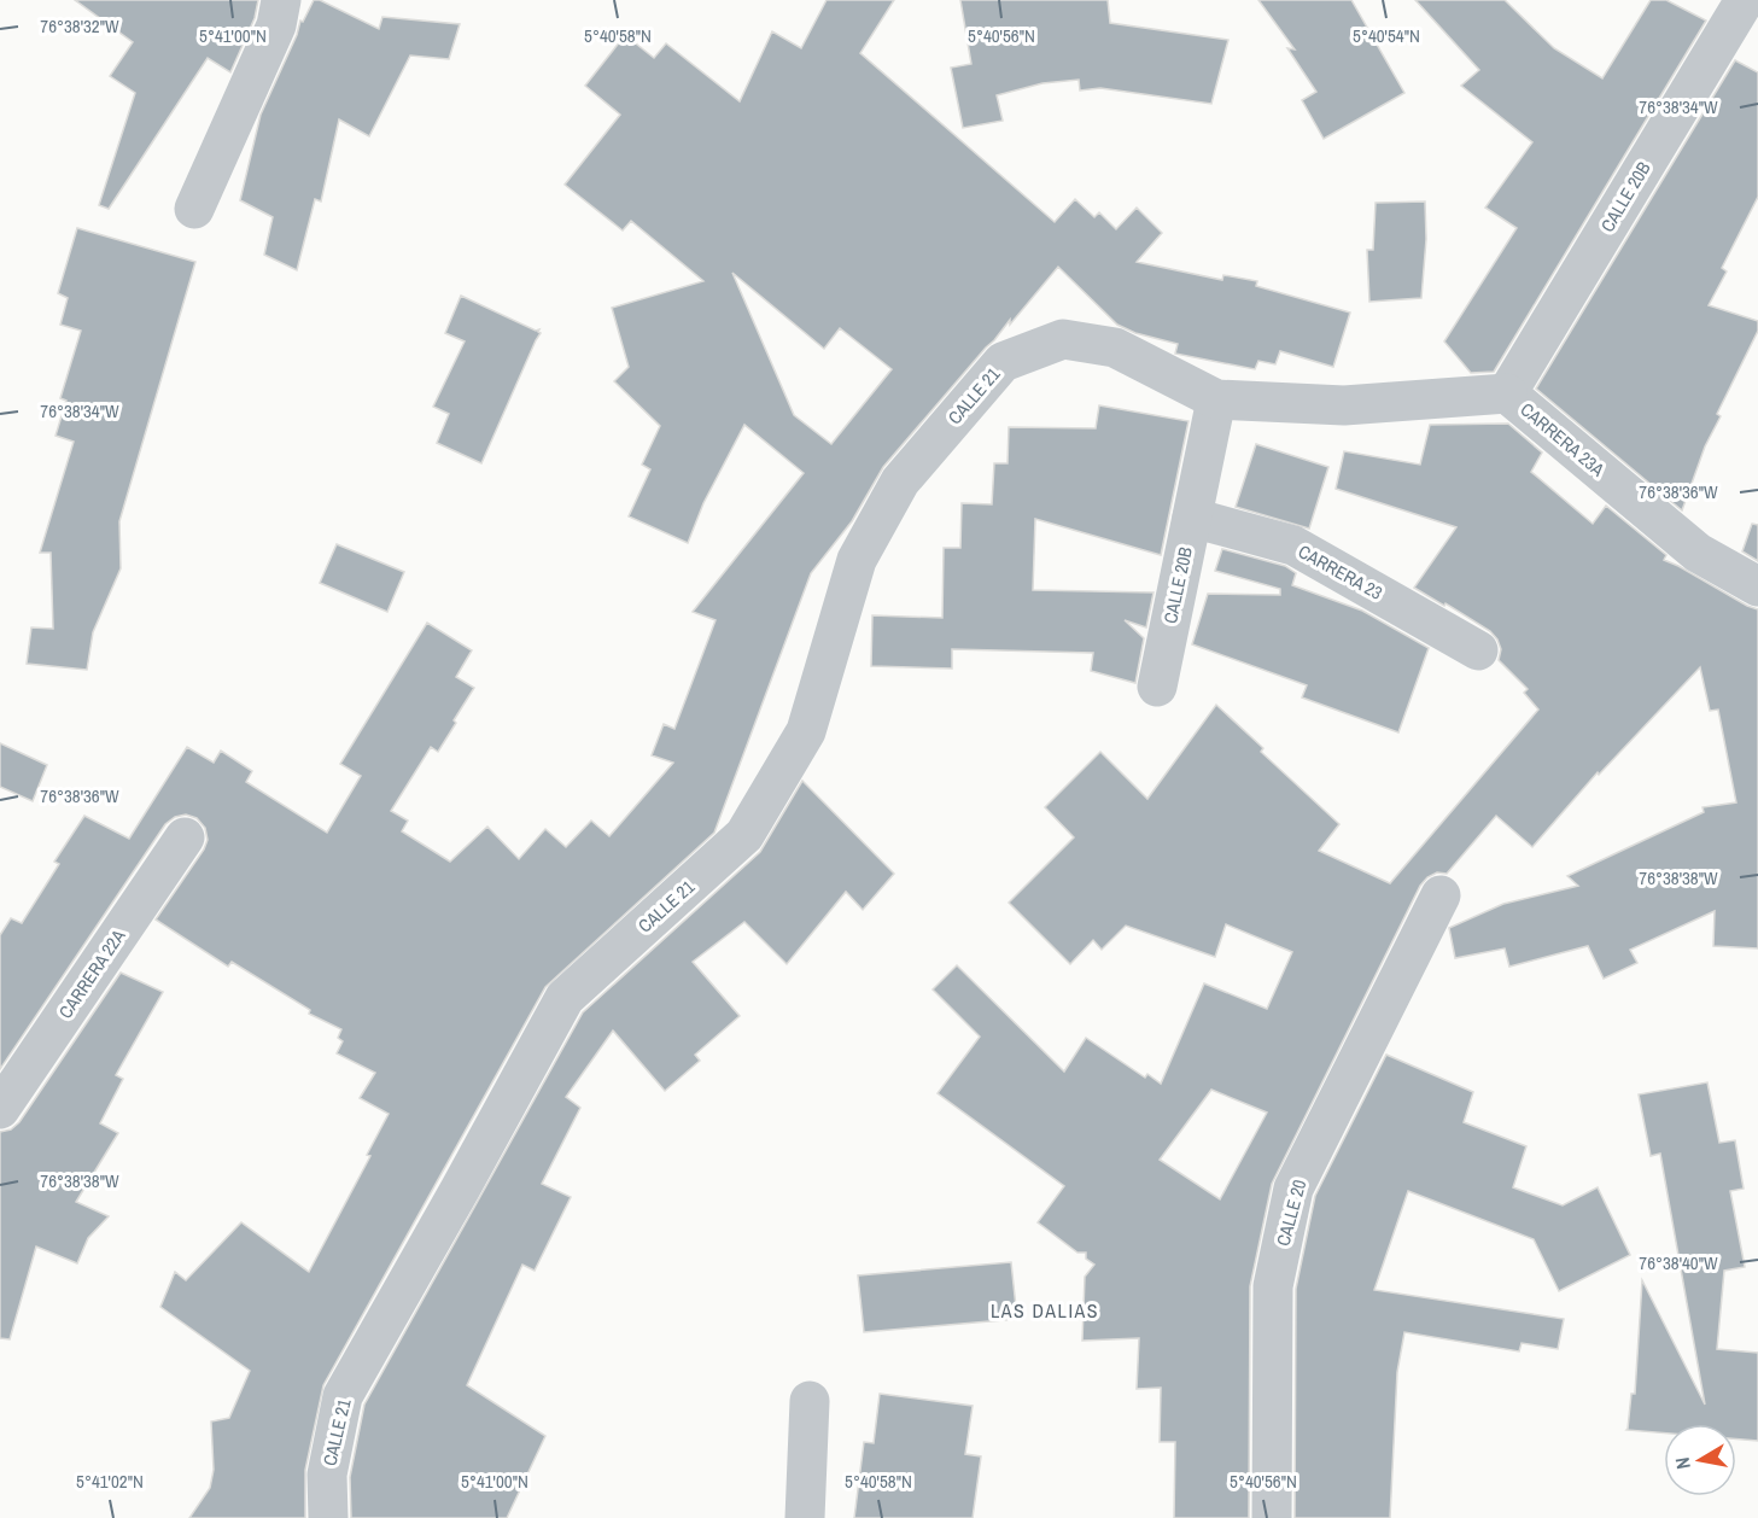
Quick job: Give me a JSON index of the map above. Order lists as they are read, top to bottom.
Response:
{
  "streets": {
    "street": [
      "CALLE 20B",
      "CALLE 21",
      "CARRERA 23A",
      "CARRERA 23",
      "CARRERA 22A",
      "CALLE 20"
    ]
  },
  "crossings": [
    ["CALLE 20B", "CALLE 21"],
    ["CALLE 20B", "CARRERA 23A"],
    ["CALLE 20B", "CARRERA 23"]
  ],
  "districts": ["LAS DALIAS"],
  "north": "left",
  "coordinates": [
    "76°38'32\"W",
    "5°41'00\"N",
    "5°40'58\"N",
    "5°40'56\"N",
    "5°40'54\"N",
    "76°38'34\"W",
    "76°38'36\"W",
    "76°38'38\"W",
    "76°38'40\"W",
    "5°41'02\"N"
  ]
}
